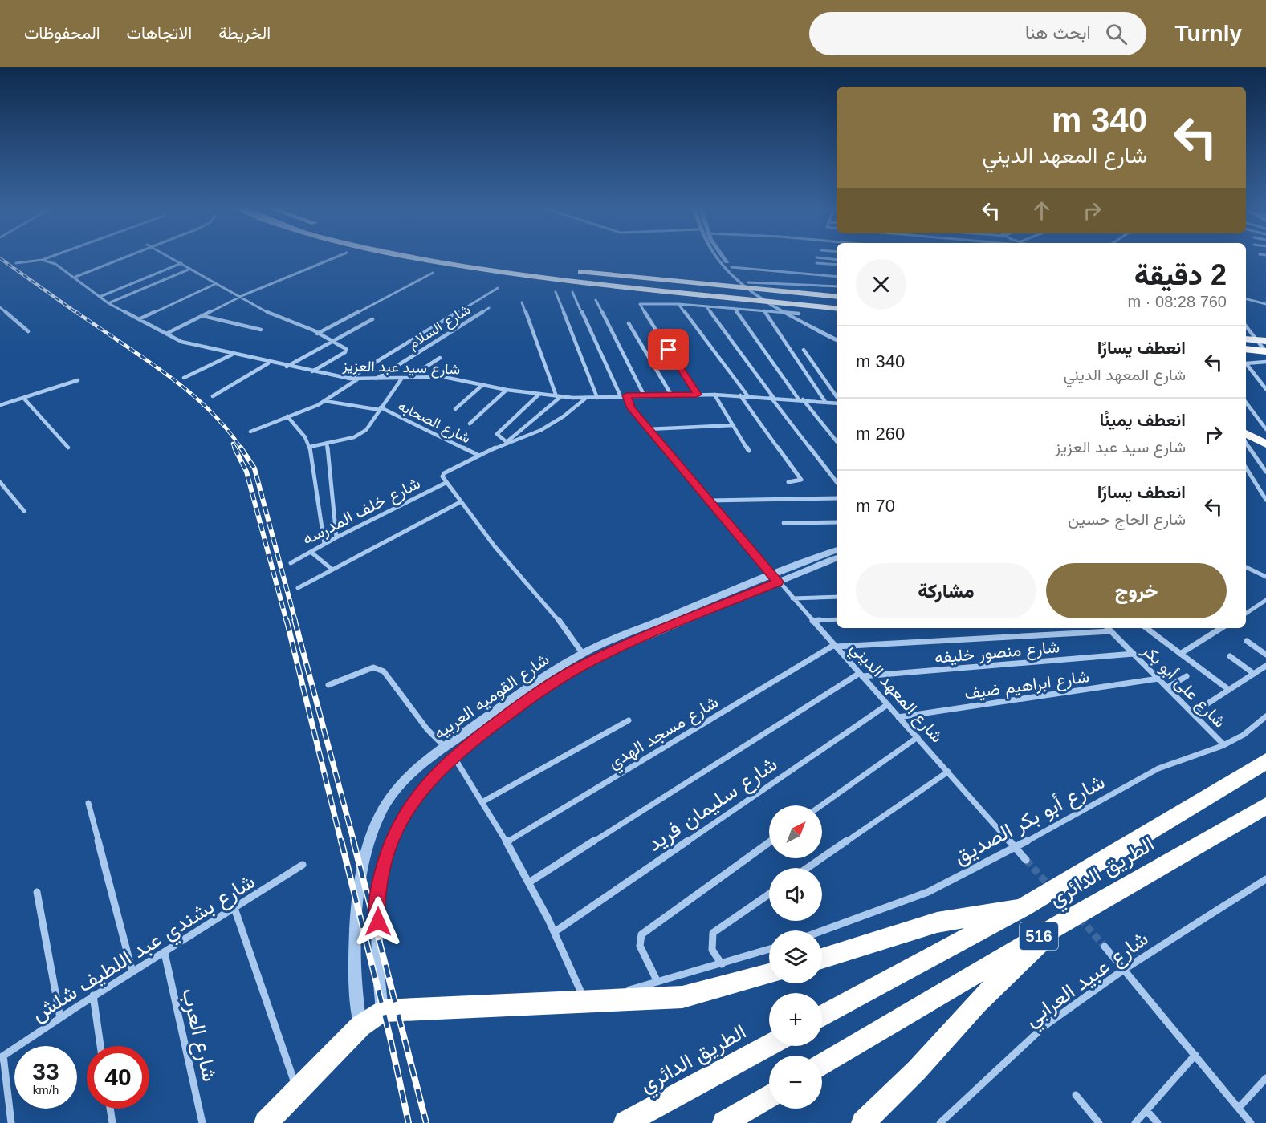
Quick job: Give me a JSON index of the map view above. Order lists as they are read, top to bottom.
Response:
{
  "streets": {
    "highway": ["الطريق الدائري", "516"],
    "street": [
      "شارع السلام",
      "شارع سيد عبد العزيز",
      "شارع الصحابه",
      "شارع خلف المدرسه",
      "شارع منصور خليفه",
      "شارع ابراهيم ضيف",
      "شارع على أبو بكر",
      "شارع المعهد الديني",
      "شارع القوميه العربيه",
      "شارع مسجد الهدي",
      "شارع سليمان فريد",
      "شارع أبو بكر الصديق",
      "شارع بشندي عبد اللطيف شلش",
      "شارع عبيد العرابي",
      "شارع العرب"
    ]
  },
  "crossings": [
    ["شارع السلام", "شارع سيد عبد العزيز"],
    ["شارع سيد عبد العزيز", "شارع المعهد الديني"],
    ["شارع منصور خليفه", "شارع على أبو بكر"],
    ["شارع منصور خليفه", "شارع المعهد الديني"],
    ["شارع ابراهيم ضيف", "شارع على أبو بكر"],
    ["شارع ابراهيم ضيف", "شارع المعهد الديني"],
    ["شارع على أبو بكر", "شارع أبو بكر الصديق"],
    ["شارع المعهد الديني", "شارع القوميه العربيه"],
    ["شارع المعهد الديني", "شارع مسجد الهدي"],
    ["شارع المعهد الديني", "شارع سليمان فريد"],
    ["شارع المعهد الديني", "شارع أبو بكر الصديق"],
    ["شارع بشندي عبد اللطيف شلش", "شارع العرب"]
  ],
  "north": "top right",
  "page": {
    "header": "Turnly",
    "search": "ابحث هنا",
    "nav": ["الخريطة", "الاتجاهات", "المحفوظات"],
    "turn": ["340 m", "شارع المعهد الديني"],
    "heading": ["2 دقيقة", "760 m · 08:28"],
    "list": [
      {
        "name": "انعطف يسارًا",
        "note": "شارع المعهد الديني",
        "value": "340 m"
      },
      {
        "name": "انعطف يمينًا",
        "note": "شارع سيد عبد العزيز",
        "value": "260 m"
      },
      {
        "name": "انعطف يسارًا",
        "note": "شارع الحاج حسين",
        "value": "70 m"
      }
    ],
    "buttons": ["خروج", "مشاركة"],
    "map_buttons": ["+", "−"],
    "speed": "33 km/h",
    "limit": "40"
  }
}
